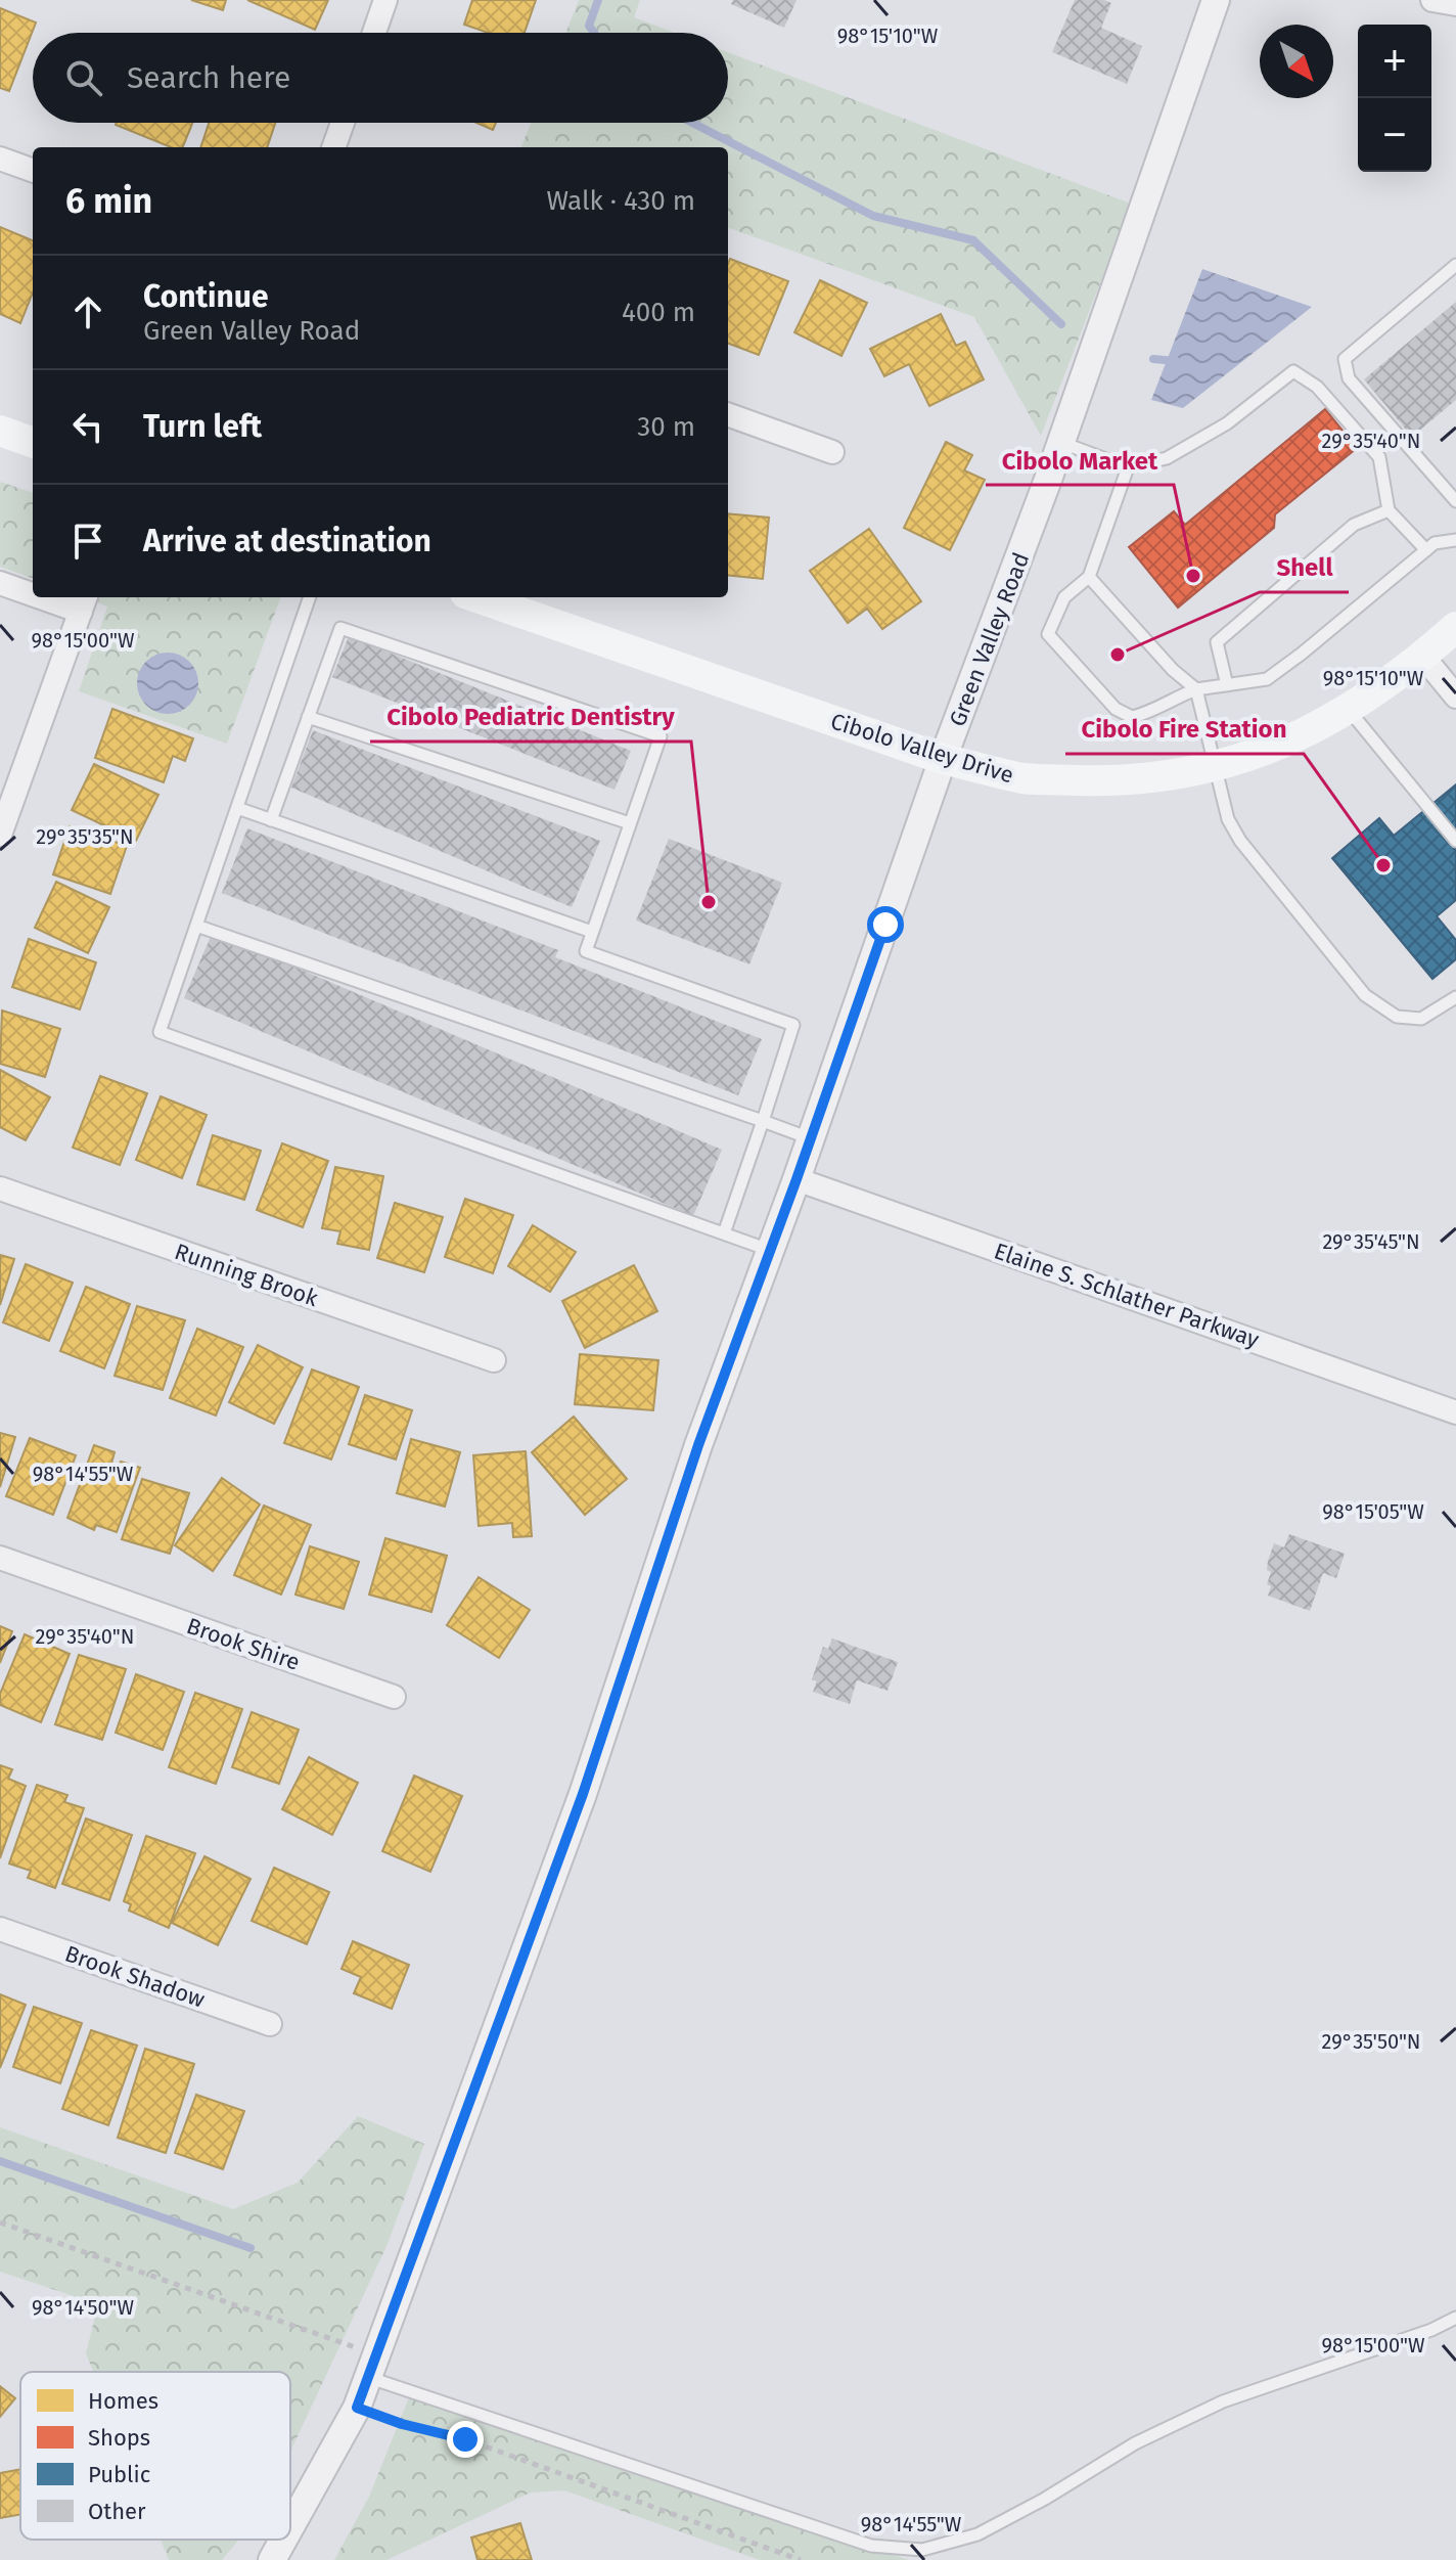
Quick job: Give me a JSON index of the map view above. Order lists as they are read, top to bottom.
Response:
{
  "streets": {
    "main road": ["Cibolo Valley Drive"],
    "street": [
      "Green Valley Road",
      "Running Brook",
      "Elaine S. Schlather Parkway",
      "Brook Shire",
      "Brook Shadow"
    ]
  },
  "crossings": [
    ["Green Valley Road", "Cibolo Valley Drive"],
    ["Green Valley Road", "Elaine S. Schlather Parkway"]
  ],
  "places": [
    "Cibolo Market",
    "Shell",
    "Cibolo Fire Station",
    "Cibolo Pediatric Dentistry"
  ],
  "legend": [
    "Homes",
    "Shops",
    "Public",
    "Other"
  ],
  "north": "bottom right",
  "page": {
    "map_buttons": ["+", "−"],
    "search": "Search here",
    "heading": ["6 min", "Walk · 430 m"],
    "list": [
      ["Continue", "Green Valley Road", "400 m"],
      ["Turn left", "30 m"],
      "Arrive at destination"
    ]
  },
  "coordinates": [
    "98°15'10\"W",
    "29°35'40\"N",
    "98°15'00\"W",
    "29°35'35\"N",
    "29°35'45\"N",
    "98°14'55\"W",
    "98°15'05\"W",
    "29°35'50\"N",
    "98°14'50\"W"
  ]
}
